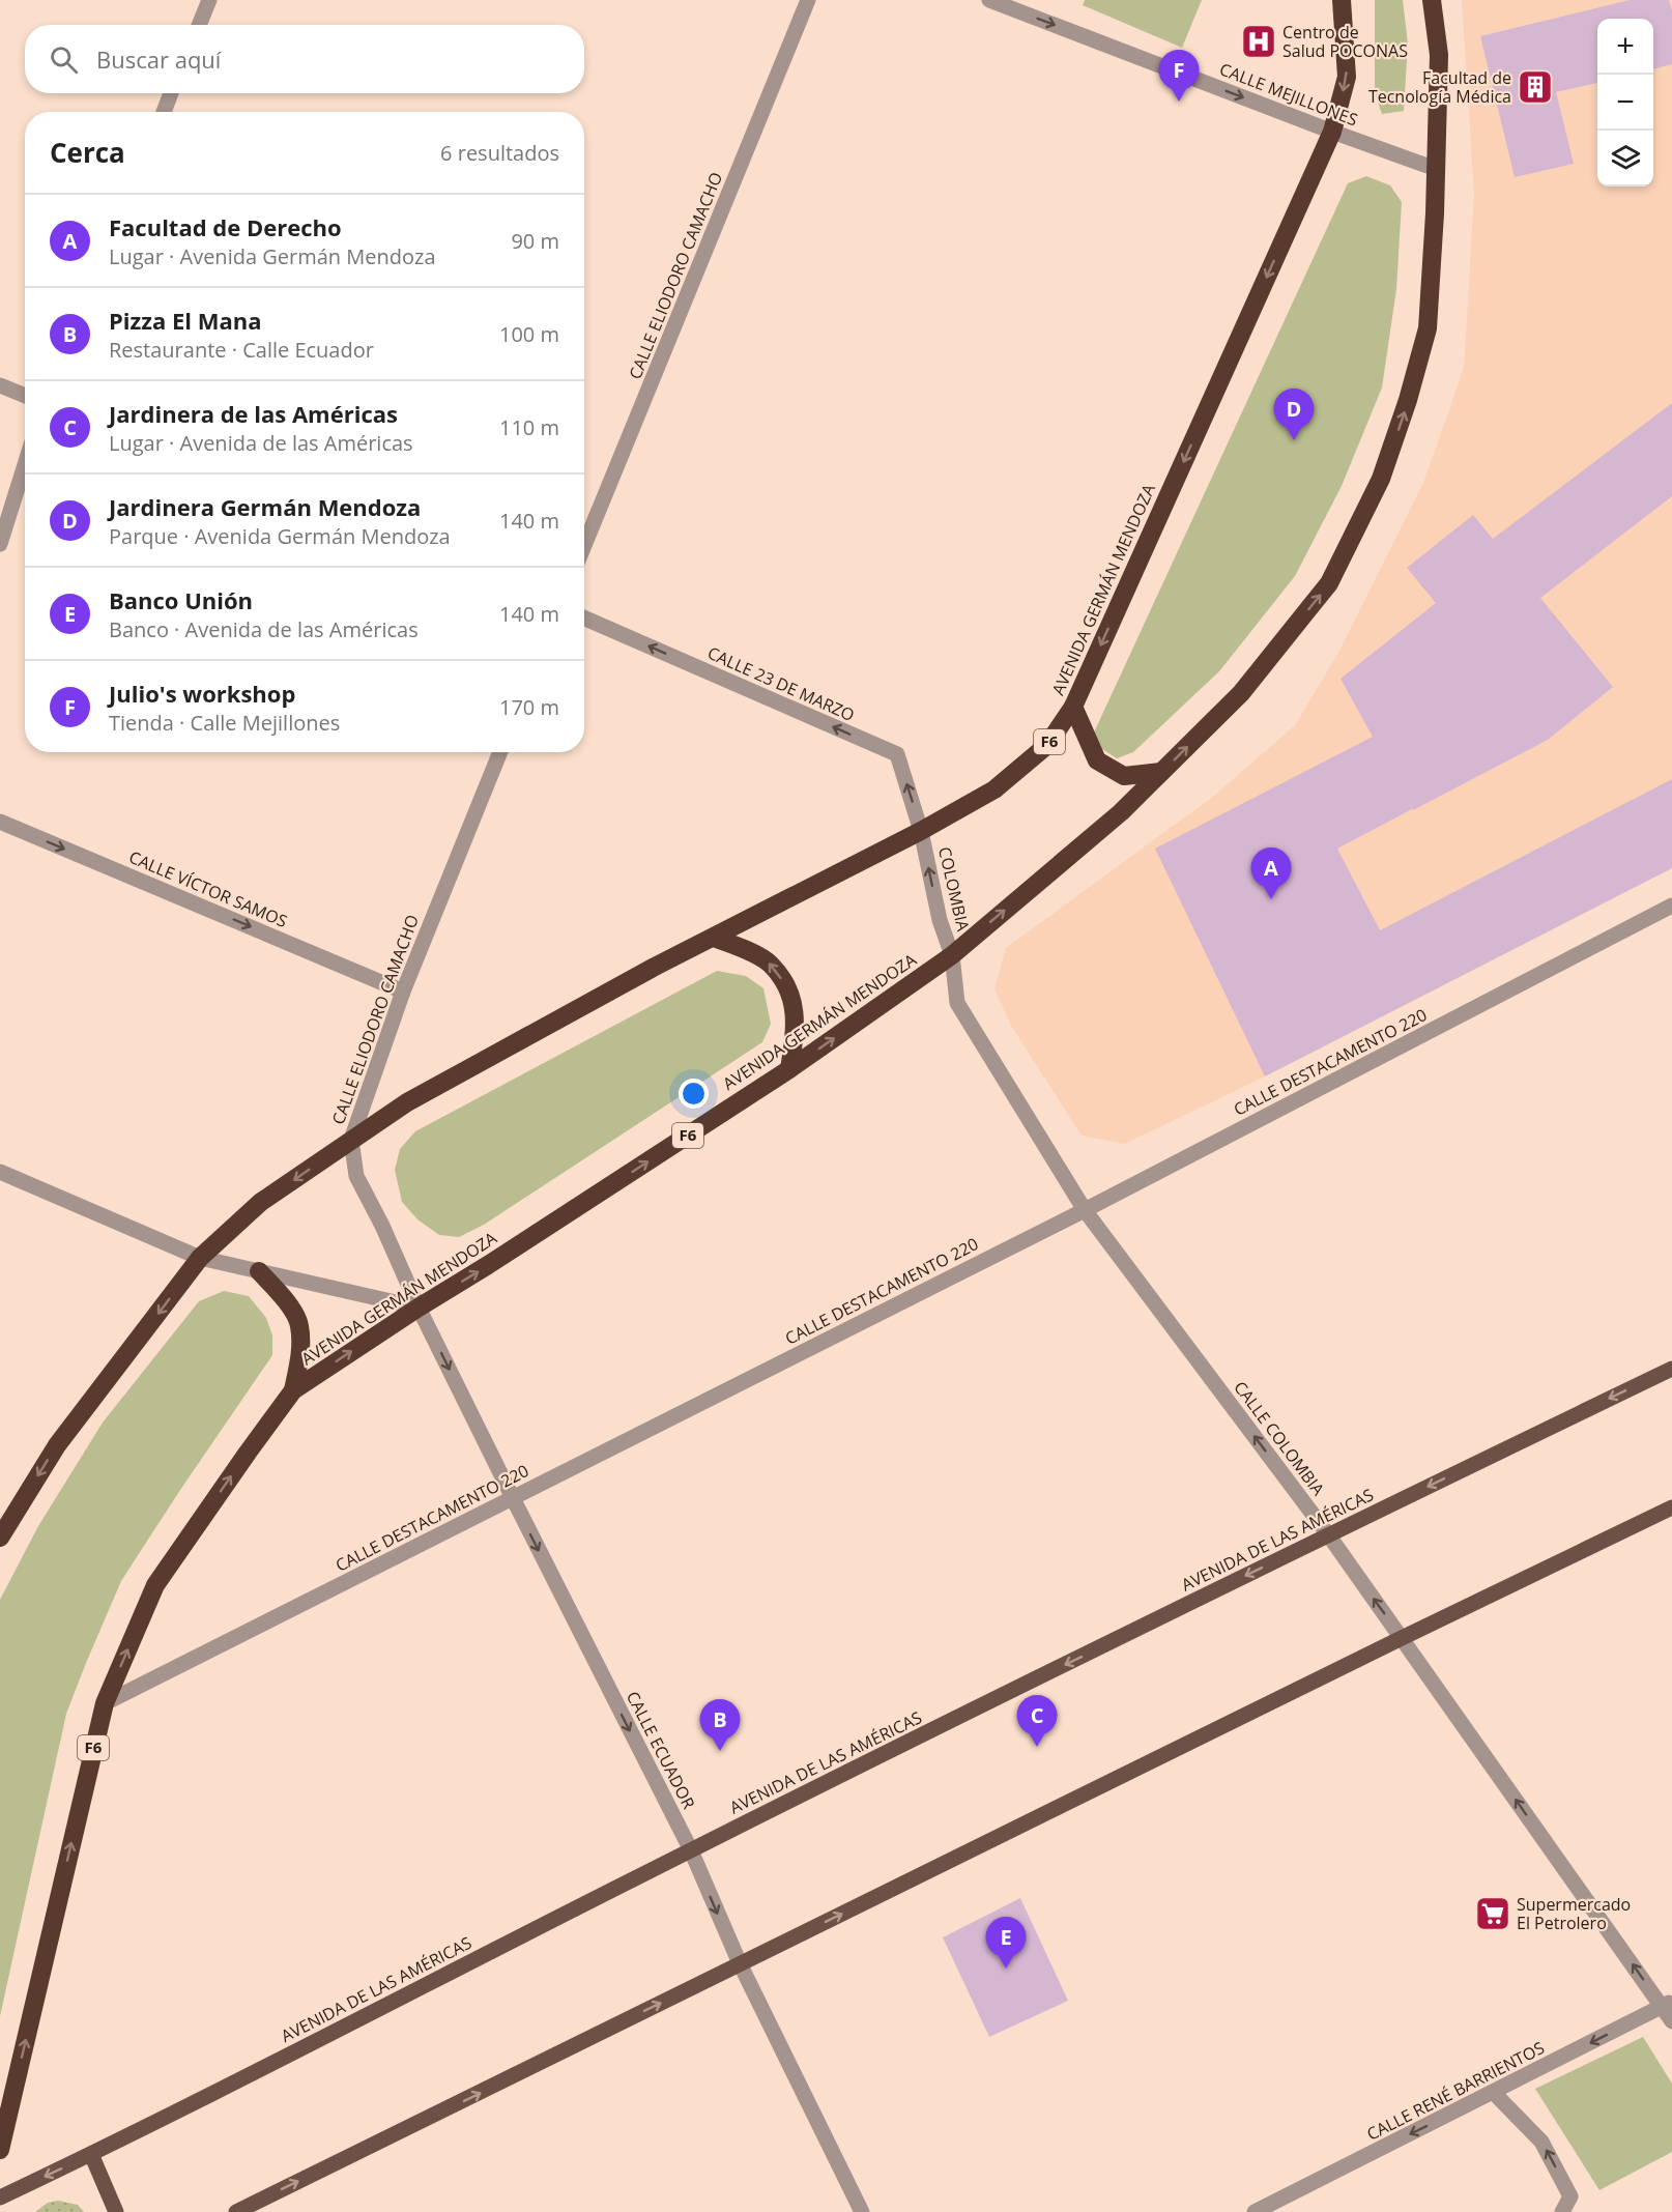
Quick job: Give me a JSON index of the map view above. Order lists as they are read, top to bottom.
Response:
{
  "streets": {
    "highway": ["AVENIDA GERMÁN MENDOZA", "F6"],
    "main road": ["AVENIDA DE LAS AMÉRICAS"],
    "street": [
      "CALLE MEJILLONES",
      "CALLE ELIODORO CAMACHO",
      "CALLE 23 DE MARZO",
      "CALLE VÍCTOR SAMOS",
      "COLOMBIA",
      "CALLE DESTACAMENTO 220",
      "CALLE COLOMBIA",
      "CALLE ECUADOR",
      "CALLE RENÉ BARRIENTOS"
    ]
  },
  "crossings": [
    ["CALLE MEJILLONES", "AVENIDA GERMÁN MENDOZA"],
    ["CALLE ELIODORO CAMACHO", "AVENIDA GERMÁN MENDOZA"],
    ["CALLE ELIODORO CAMACHO", "CALLE VÍCTOR SAMOS"],
    ["CALLE ELIODORO CAMACHO", "CALLE ECUADOR"],
    ["AVENIDA GERMÁN MENDOZA", "CALLE 23 DE MARZO"],
    ["AVENIDA GERMÁN MENDOZA", "COLOMBIA"],
    ["AVENIDA GERMÁN MENDOZA", "CALLE DESTACAMENTO 220"],
    ["AVENIDA GERMÁN MENDOZA", "CALLE COLOMBIA"],
    ["AVENIDA GERMÁN MENDOZA", "CALLE ECUADOR"],
    ["CALLE 23 DE MARZO", "COLOMBIA"],
    ["COLOMBIA", "CALLE COLOMBIA"],
    ["CALLE DESTACAMENTO 220", "CALLE COLOMBIA"],
    ["CALLE DESTACAMENTO 220", "CALLE ECUADOR"],
    ["CALLE COLOMBIA", "AVENIDA DE LAS AMÉRICAS"],
    ["CALLE COLOMBIA", "CALLE RENÉ BARRIENTOS"],
    ["AVENIDA DE LAS AMÉRICAS", "CALLE ECUADOR"]
  ],
  "one_way": [
    "CALLE MEJILLONES",
    "CALLE 23 DE MARZO",
    "CALLE VÍCTOR SAMOS",
    "COLOMBIA",
    "CALLE COLOMBIA",
    "CALLE ECUADOR",
    "CALLE RENÉ BARRIENTOS"
  ],
  "places": {
    "hospital": ["Centro de Salud POCONAS"],
    "building": ["Facultad de Tecnología Médica"],
    "supermarket": ["Supermercado El Petrolero"]
  },
  "page": {
    "map_buttons": ["+", "−"],
    "search": "Buscar aquí",
    "pins": [
      "F",
      "D",
      "A",
      "C",
      "B",
      "E"
    ],
    "heading": ["Cerca", "6 resultados"],
    "list": [
      {
        "mark": "A",
        "name": "Facultad de Derecho",
        "note": "Lugar · Avenida Germán Mendoza",
        "value": "90 m"
      },
      {
        "mark": "B",
        "name": "Pizza El Mana",
        "note": "Restaurante · Calle Ecuador",
        "value": "100 m"
      },
      {
        "mark": "C",
        "name": "Jardinera de las Américas",
        "note": "Lugar · Avenida de las Américas",
        "value": "110 m"
      },
      {
        "mark": "D",
        "name": "Jardinera Germán Mendoza",
        "note": "Parque · Avenida Germán Mendoza",
        "value": "140 m"
      },
      {
        "mark": "E",
        "name": "Banco Unión",
        "note": "Banco · Avenida de las Américas",
        "value": "140 m"
      },
      {
        "mark": "F",
        "name": "Julio's workshop",
        "note": "Tienda · Calle Mejillones",
        "value": "170 m"
      }
    ]
  }
}
